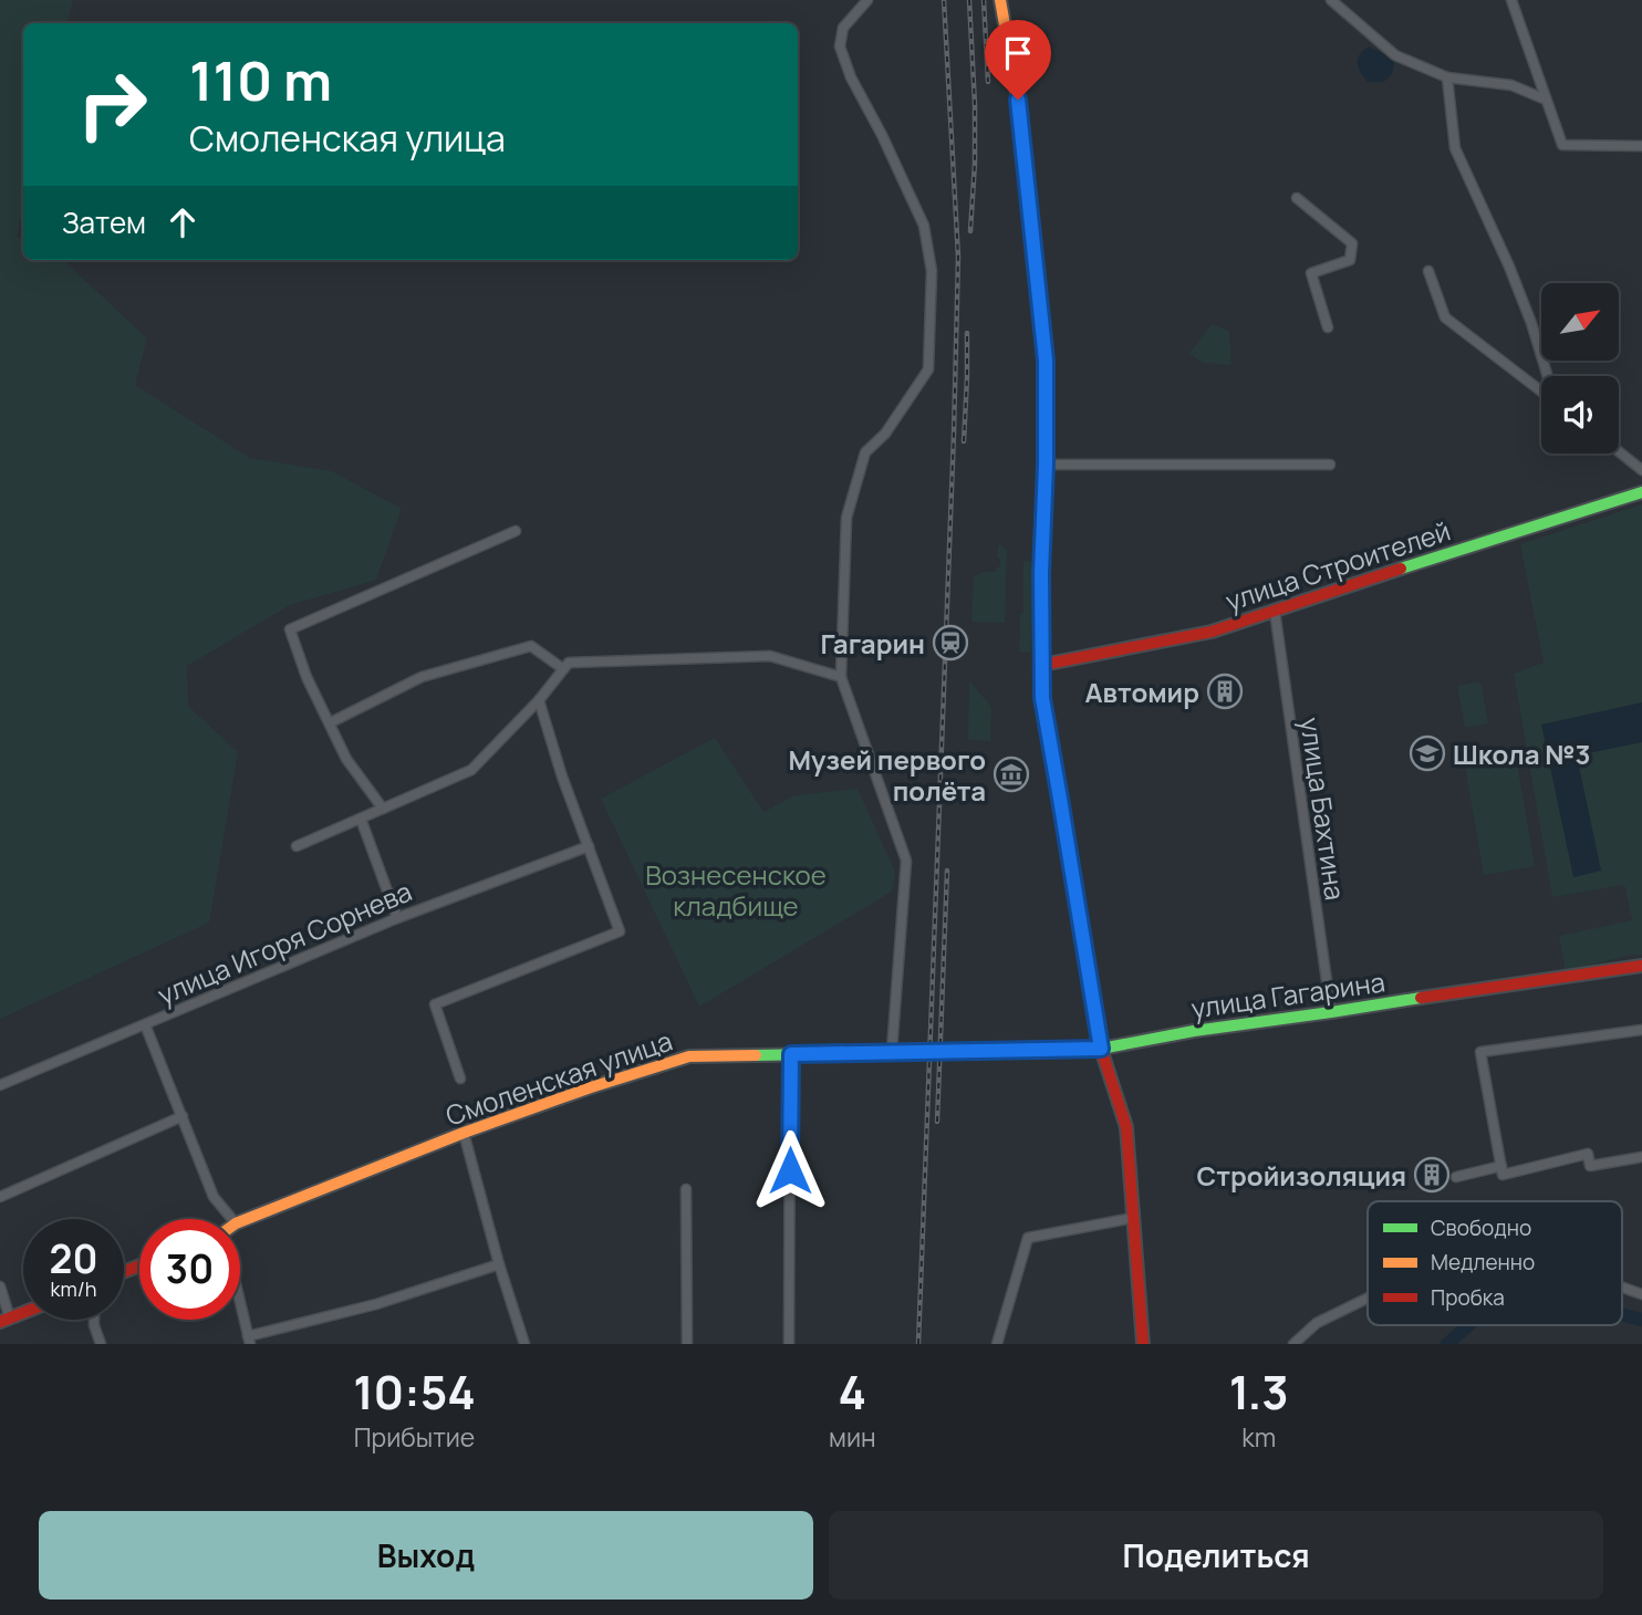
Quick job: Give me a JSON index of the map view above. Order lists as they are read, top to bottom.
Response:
{
  "streets": {
    "main road": ["улица Строителей", "улица Гагарина", "Смоленская улица"],
    "street": ["улица Бахтина", "улица Игоря Сорнева"]
  },
  "crossings": [
    ["улица Строителей", "улица Бахтина"],
    ["улица Бахтина", "улица Гагарина"],
    ["улица Гагарина", "Смоленская улица"]
  ],
  "parks": ["Вознесенское кладбище"],
  "places": {
    "station": ["Гагарин"],
    "building": ["Автомир", "Стройизоляция"],
    "school or university": ["Школа №3"],
    "museum": ["Музей первого полёта"]
  },
  "legend": ["Свободно", "Медленно", "Пробка"],
  "north": "top right",
  "page": {
    "turn": ["110 m", "Смоленская улица"],
    "then": "Затем",
    "speed": "20 km/h",
    "limit": "30",
    "eta": [
      "10:54",
      "Прибытие",
      "4",
      "мин",
      "1.3",
      "km"
    ],
    "buttons": ["Выход", "Поделиться"]
  }
}
